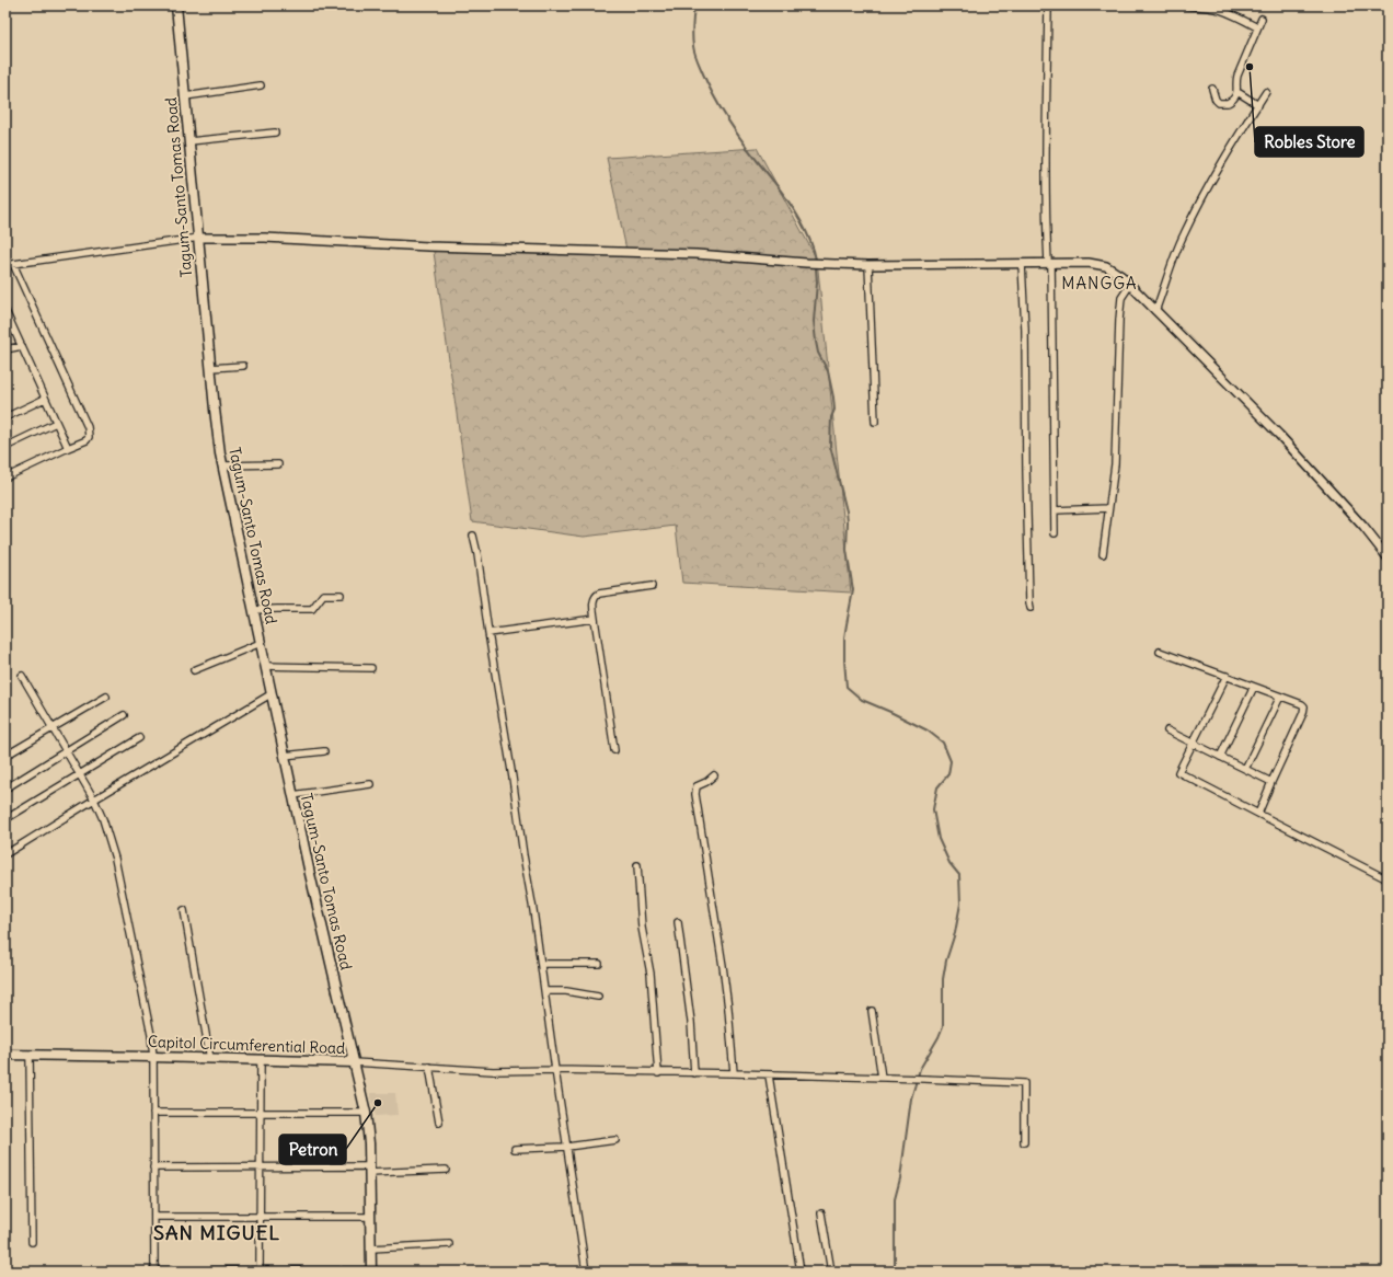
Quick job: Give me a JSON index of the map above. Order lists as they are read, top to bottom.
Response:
{
  "streets": {
    "main road": ["Tagum-Santo Tomas Road", "Capitol Circumferential Road"]
  },
  "crossings": [
    ["Tagum-Santo Tomas Road", "Capitol Circumferential Road"]
  ],
  "districts": ["MANGGA", "SAN MIGUEL"],
  "places": ["Robles Store", "Petron"]
}
